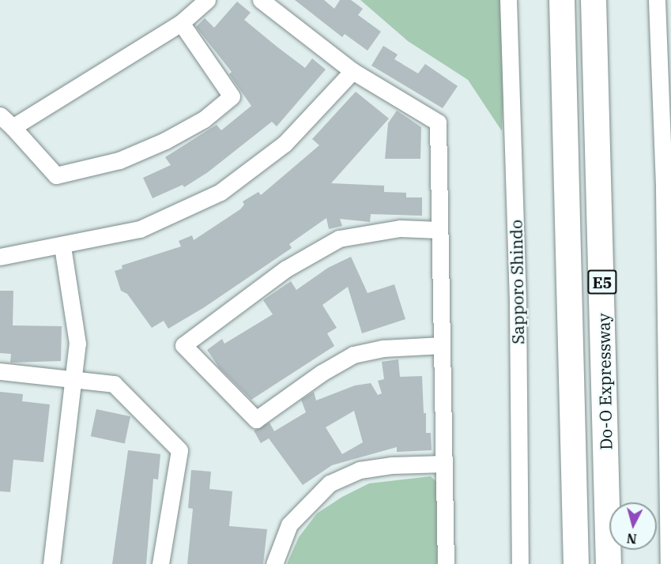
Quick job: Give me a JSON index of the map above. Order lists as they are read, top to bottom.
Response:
{
  "streets": {
    "highway": ["E5", "Do-O Expressway"],
    "street": ["Sapporo Shindo"]
  },
  "north": "bottom"
}
